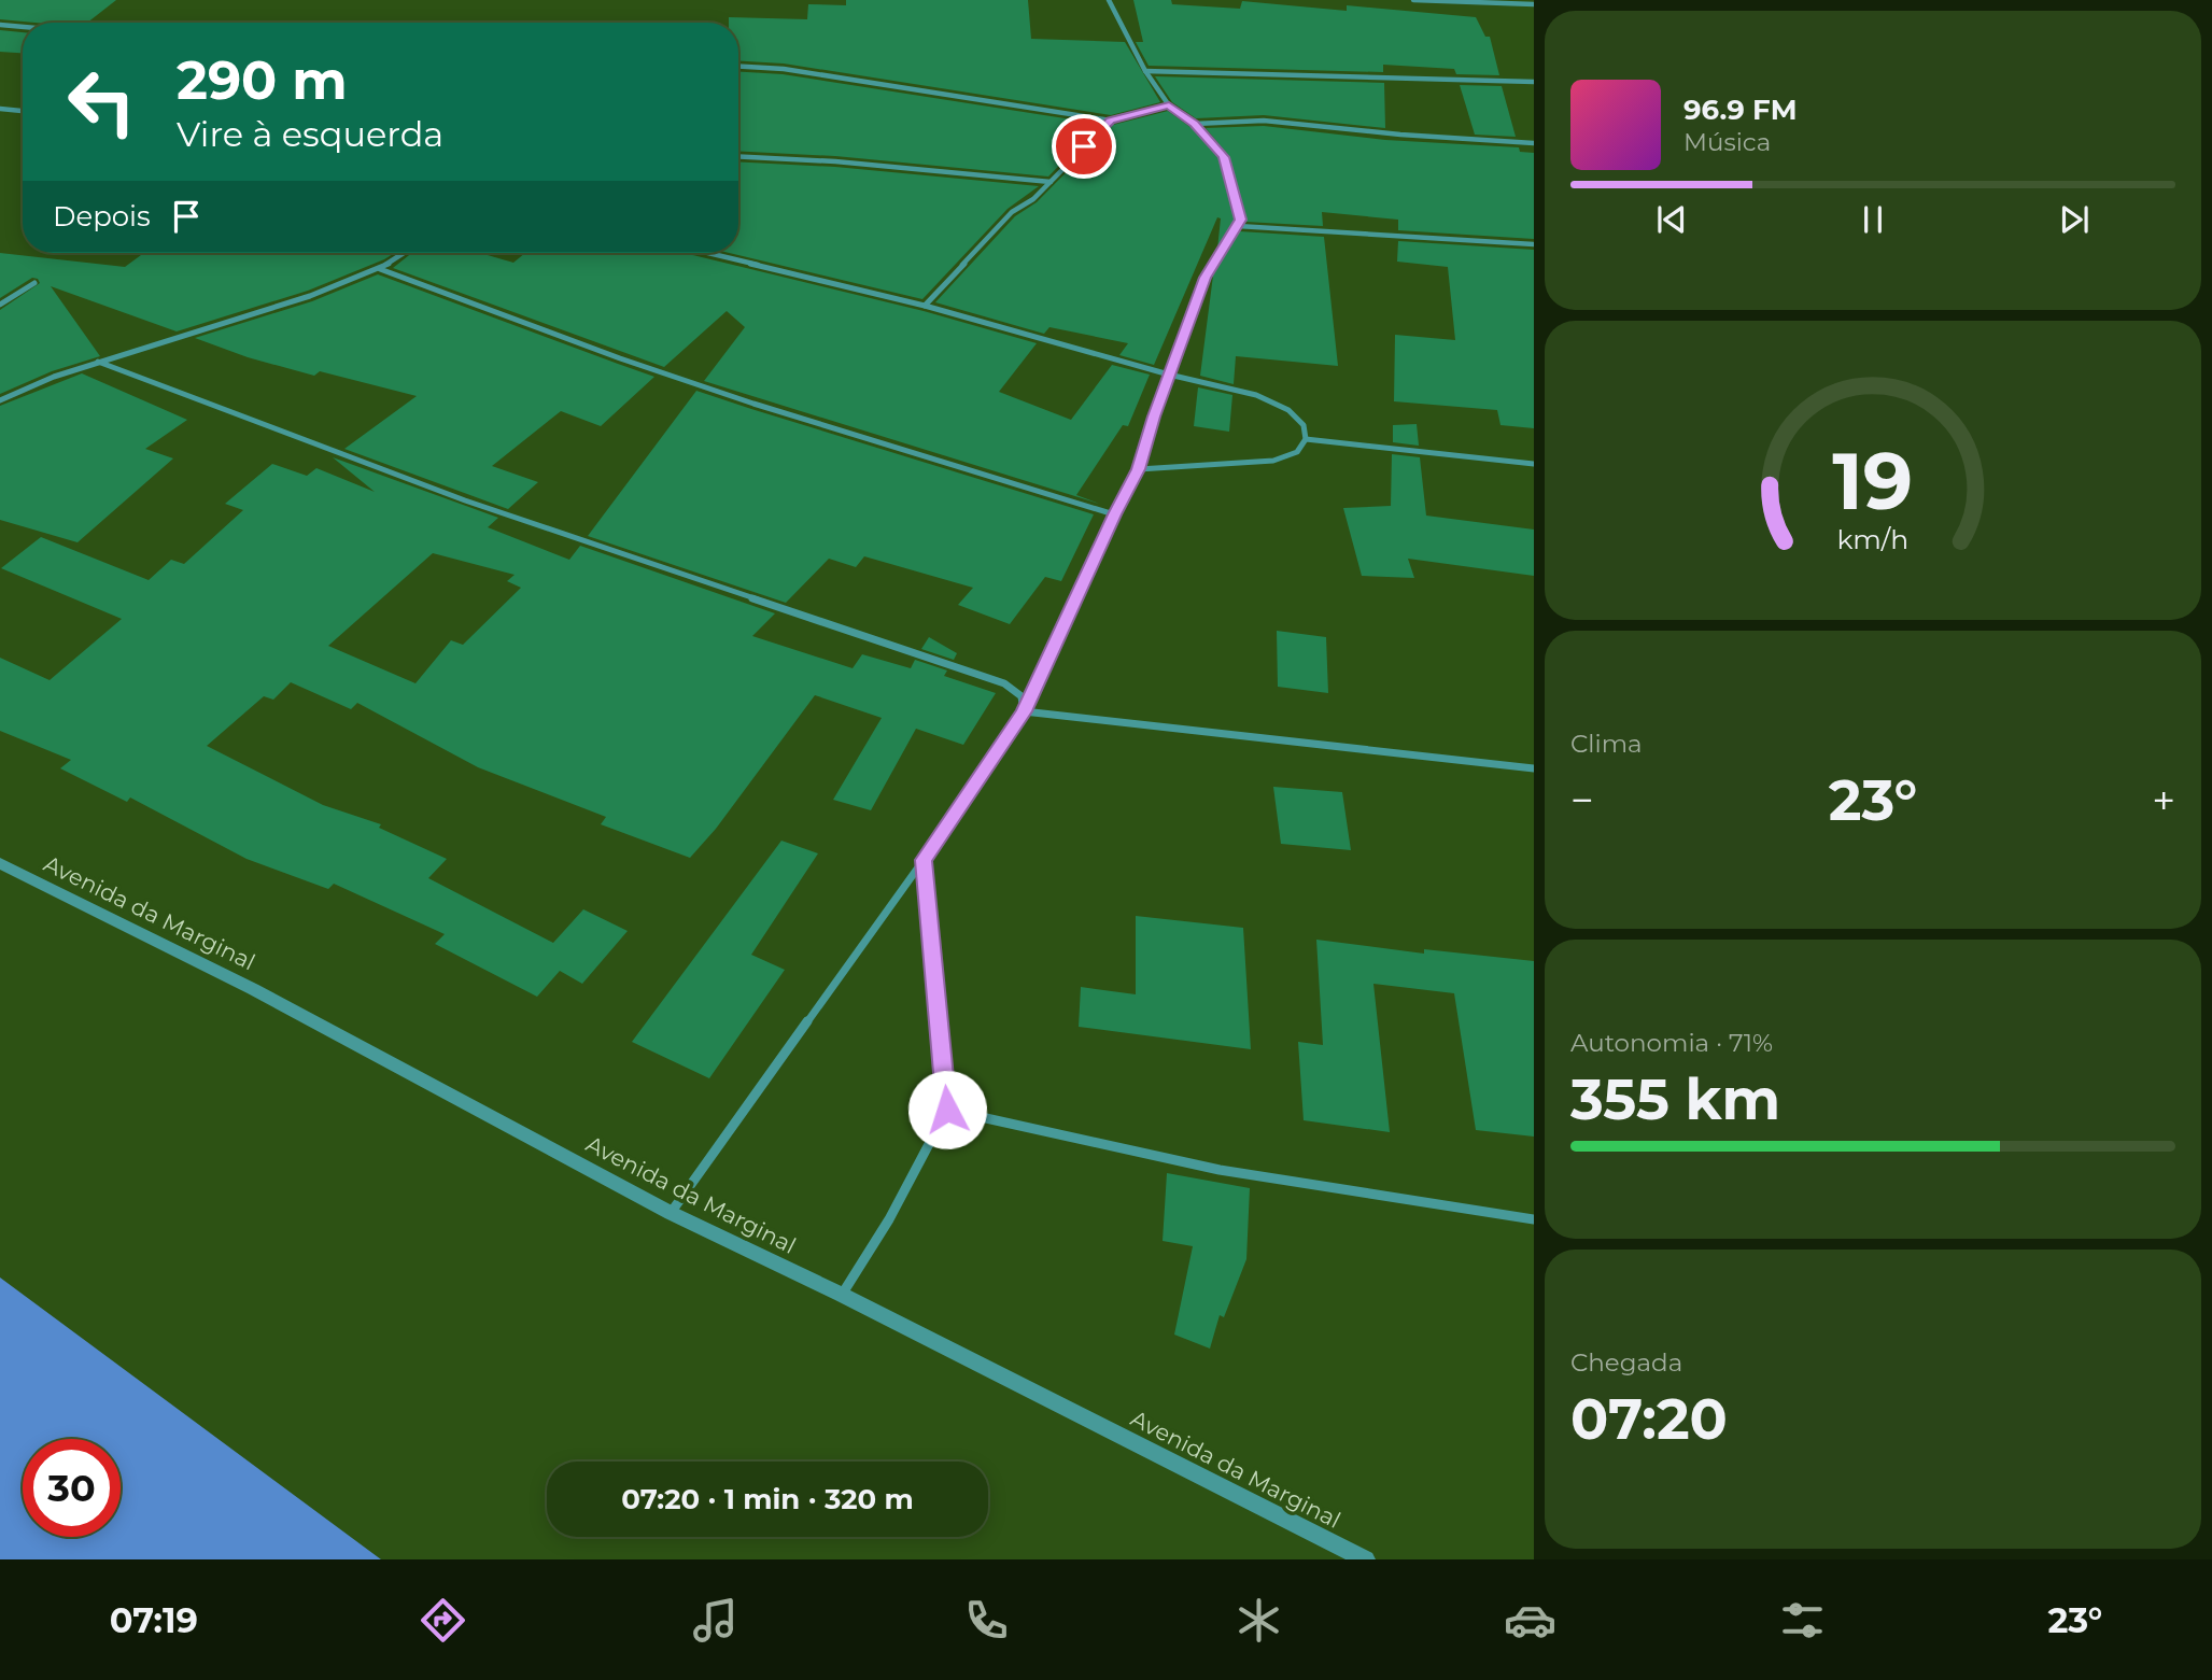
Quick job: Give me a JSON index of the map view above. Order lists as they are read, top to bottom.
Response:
{
  "streets": {
    "street": ["Avenida da Marginal"]
  },
  "page": {
    "turn": ["290 m", "Vire à esquerda"],
    "song": ["96.9 FM", "Música"],
    "then": "Depois",
    "tile": [
      "Clima",
      ["Autonomia · 71%", "355 km"],
      ["Chegada", "07:20"]
    ],
    "heat": ["−", "23°", "+"],
    "limit": "30",
    "trip": "07:20 · 1 min · 320 m",
    "tabs": ["07:19", "23°"],
    "gauge": ["19", "km/h"]
  }
}
